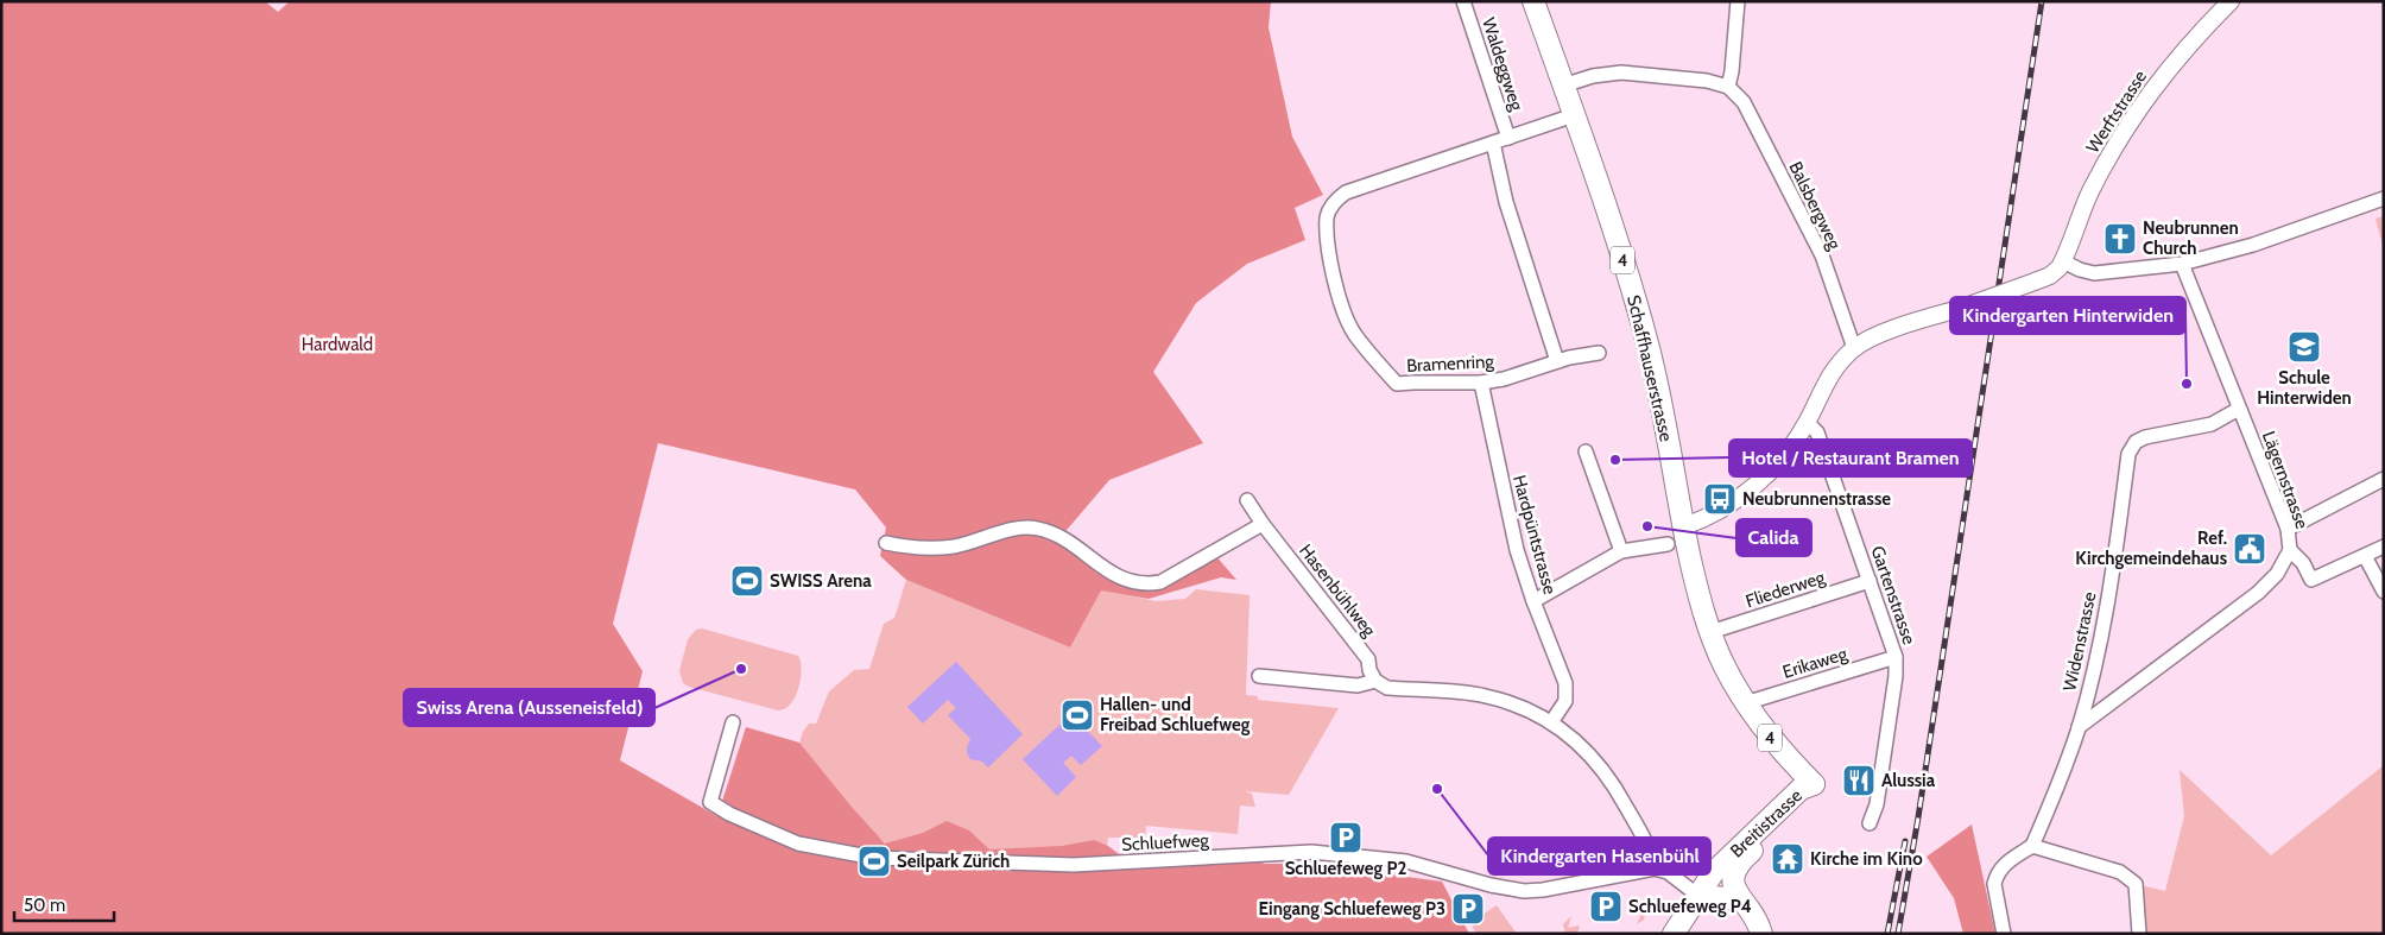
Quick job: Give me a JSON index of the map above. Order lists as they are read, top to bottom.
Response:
{
  "streets": {
    "main road": ["4", "Schaffhauserstrasse", "Breitistrasse"],
    "street": [
      "Waldeggweg",
      "Werftstrasse",
      "Balsbergweg",
      "Bramenring",
      "Lägernstrasse",
      "Hardpüntstrasse",
      "Fliederweg",
      "Hasenbühlweg",
      "Gartenstrasse",
      "Widenstrasse",
      "Erikaweg",
      "Schluefweg"
    ]
  },
  "crossings": [
    ["Waldeggweg", "Bramenring"],
    ["Bramenring", "Schaffhauserstrasse"],
    ["Bramenring", "Hardpüntstrasse"],
    ["Schaffhauserstrasse", "Fliederweg"],
    ["Schaffhauserstrasse", "Erikaweg"],
    ["Schaffhauserstrasse", "Breitistrasse"],
    ["Lägernstrasse", "Widenstrasse"],
    ["Fliederweg", "Gartenstrasse"],
    ["Gartenstrasse", "Erikaweg"]
  ],
  "parks": ["Hardwald"],
  "places": {
    "church": ["Neubrunnen Church"],
    "school or university": ["Schule Hinterwiden"],
    "other": [
      "Kindergarten Hinterwiden",
      "Hotel / Restaurant Bramen",
      "Calida",
      "Swiss Arena (Ausseneisfeld)",
      "Kindergarten Hasenbühl"
    ],
    "bus stop": ["Neubrunnenstrasse"],
    "public building": ["Ref. Kirchgemeindehaus"],
    "sports": ["SWISS Arena", "Hallen- und Freibad Schluefweg", "Seilpark Zürich"],
    "restaurant": ["Alussia"],
    "parking": ["Schluefeweg P2", "Schluefeweg P4", "Eingang Schluefeweg P3"],
    "temple": ["Kirche im Kino"]
  },
  "scale_bar": "50 m"
}
